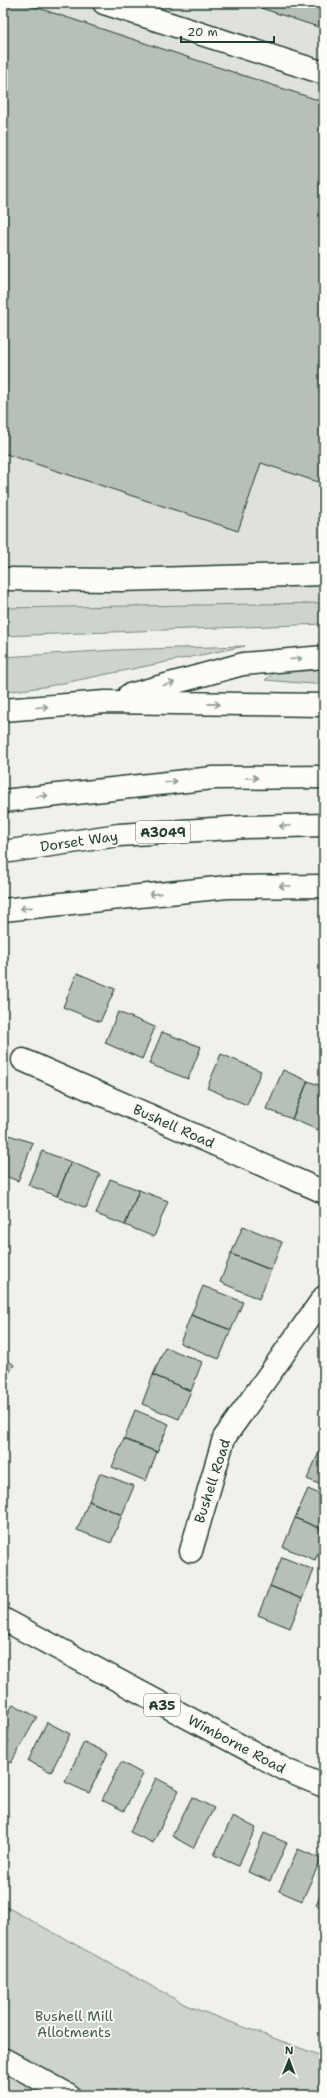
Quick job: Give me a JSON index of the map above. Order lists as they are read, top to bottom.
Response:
{
  "streets": {
    "main road": [
      "A3049",
      "Dorset Way",
      "Bushell Road",
      "A35",
      "Wimborne Road"
    ]
  },
  "parks": ["Bushell Mill Allotments"],
  "scale_bar": "20 m",
  "north": "top"
}
